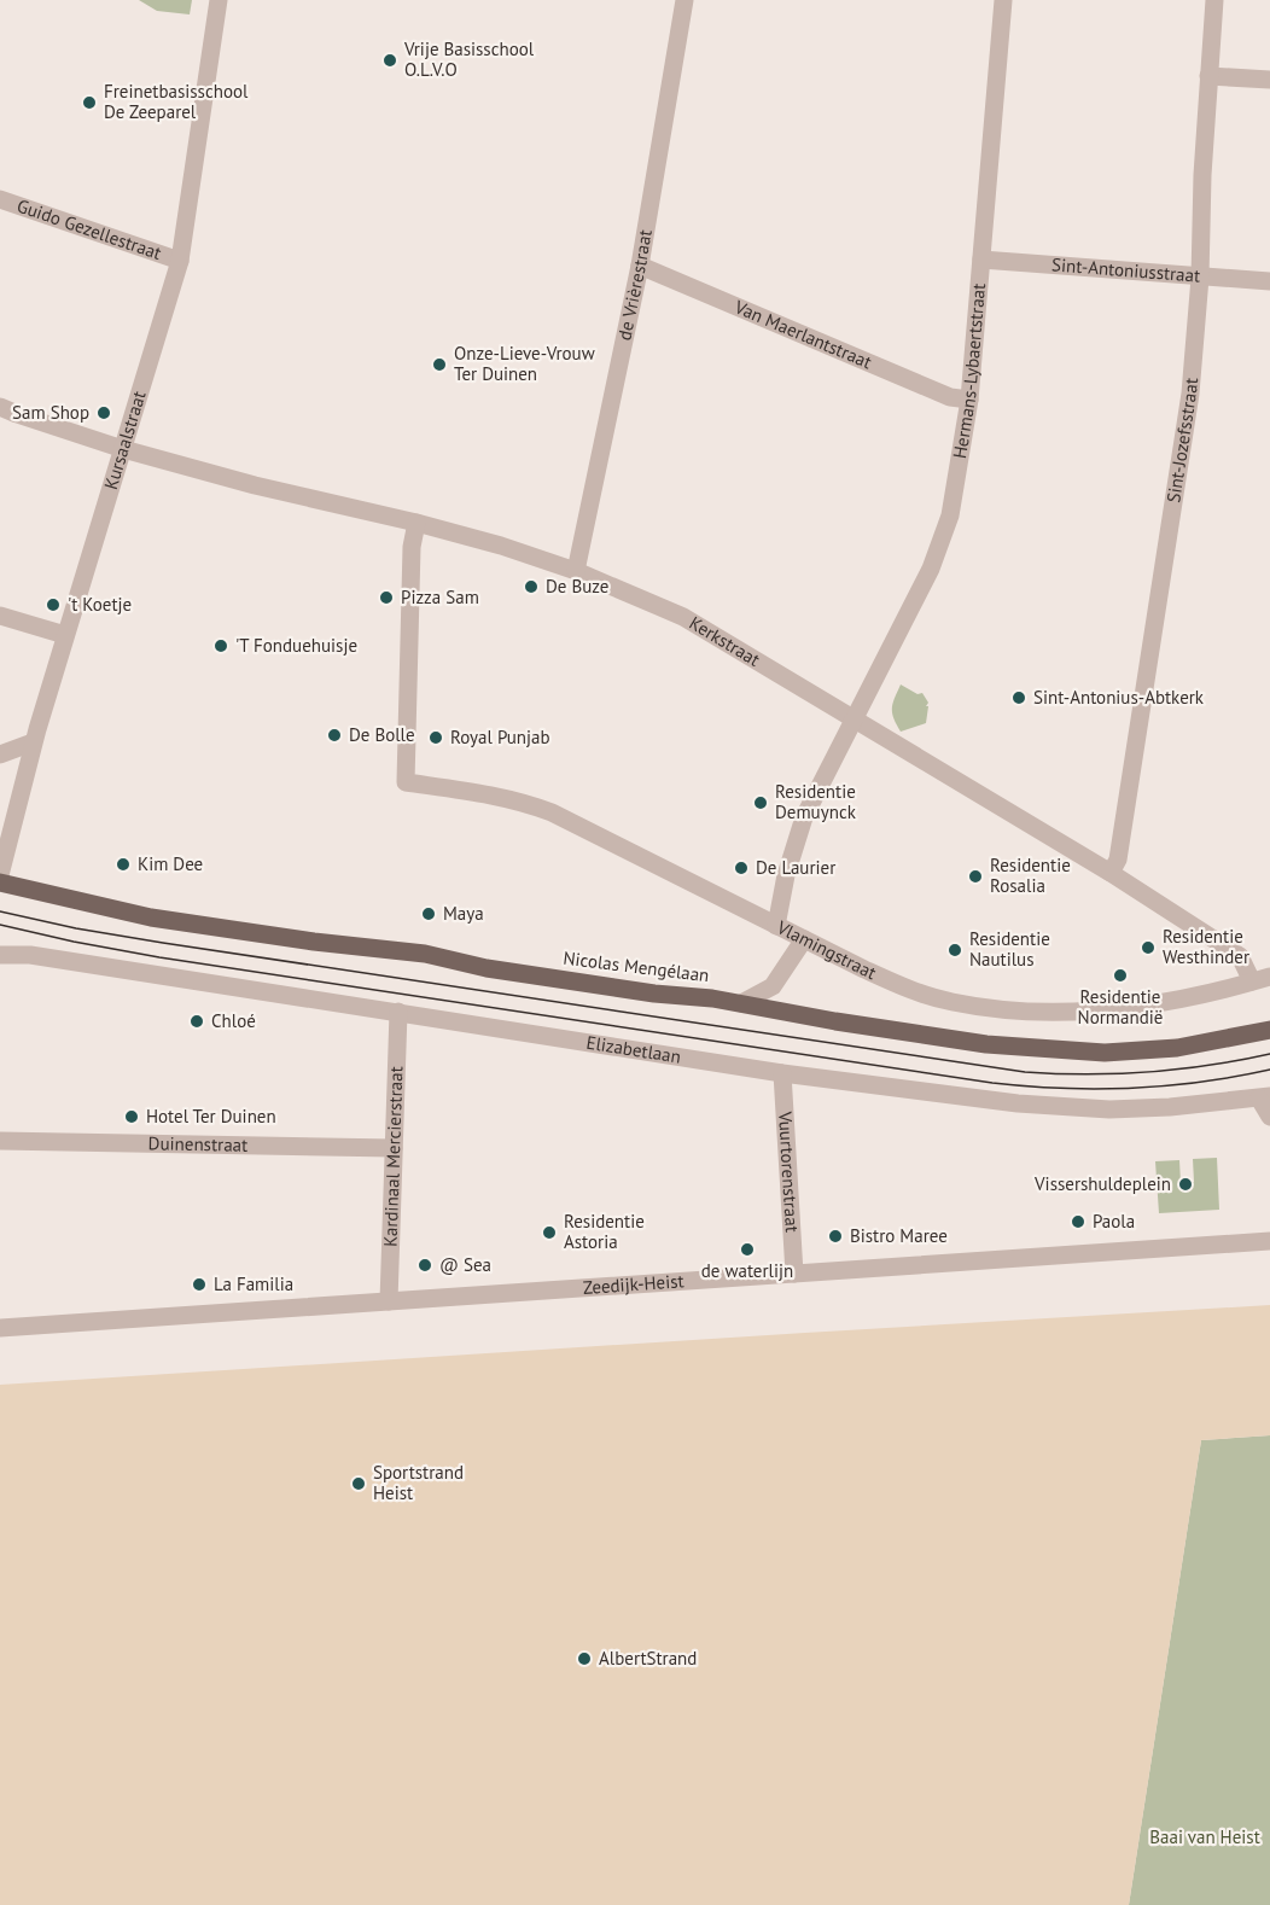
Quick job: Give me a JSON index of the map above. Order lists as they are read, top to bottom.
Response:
{
  "streets": {
    "main road": ["Nicolas Mengélaan"],
    "street": [
      "Guido Gezellestraat",
      "Sint-Antoniusstraat",
      "de Vrièrestraat",
      "Van Maerlantstraat",
      "Hermans-Lybaertstraat",
      "Sint-Jozefsstraat",
      "Kursaalstraat",
      "Kerkstraat",
      "Vlamingstraat",
      "Elizabetlaan",
      "Duinenstraat",
      "Kardinaal Mercierstraat",
      "Vuurtorenstraat",
      "Zeedijk-Heist"
    ]
  },
  "crossings": [
    ["Guido Gezellestraat", "Kursaalstraat"],
    ["Sint-Antoniusstraat", "Hermans-Lybaertstraat"],
    ["Sint-Antoniusstraat", "Sint-Jozefsstraat"],
    ["de Vrièrestraat", "Van Maerlantstraat"],
    ["de Vrièrestraat", "Kerkstraat"],
    ["Van Maerlantstraat", "Hermans-Lybaertstraat"],
    ["Hermans-Lybaertstraat", "Kerkstraat"],
    ["Sint-Jozefsstraat", "Kerkstraat"],
    ["Kursaalstraat", "Kerkstraat"],
    ["Kerkstraat", "Vlamingstraat"],
    ["Elizabetlaan", "Kardinaal Mercierstraat"],
    ["Elizabetlaan", "Vuurtorenstraat"],
    ["Duinenstraat", "Kardinaal Mercierstraat"],
    ["Kardinaal Mercierstraat", "Zeedijk-Heist"],
    ["Vuurtorenstraat", "Zeedijk-Heist"]
  ],
  "parks": ["Baai van Heist"],
  "places": [
    "Vrije Basisschool O.L.V.O",
    "Freinetbasisschool De Zeeparel",
    "Onze-Lieve-Vrouw Ter Duinen",
    "Sam Shop",
    "De Buze",
    "Pizza Sam",
    "'t Koetje",
    "'T Fonduehuisje",
    "Sint-Antonius-Abtkerk",
    "De Bolle",
    "Royal Punjab",
    "Residentie Demuynck",
    "Kim Dee",
    "De Laurier",
    "Residentie Rosalia",
    "Maya",
    "Residentie Westhinder",
    "Residentie Nautilus",
    "Residentie Normandië",
    "Chloé",
    "Hotel Ter Duinen",
    "Vissershuldeplein",
    "Paola",
    "Residentie Astoria",
    "Bistro Maree",
    "de waterlijn",
    "@ Sea",
    "La Familia",
    "Sportstrand Heist",
    "AlbertStrand"
  ]
}
